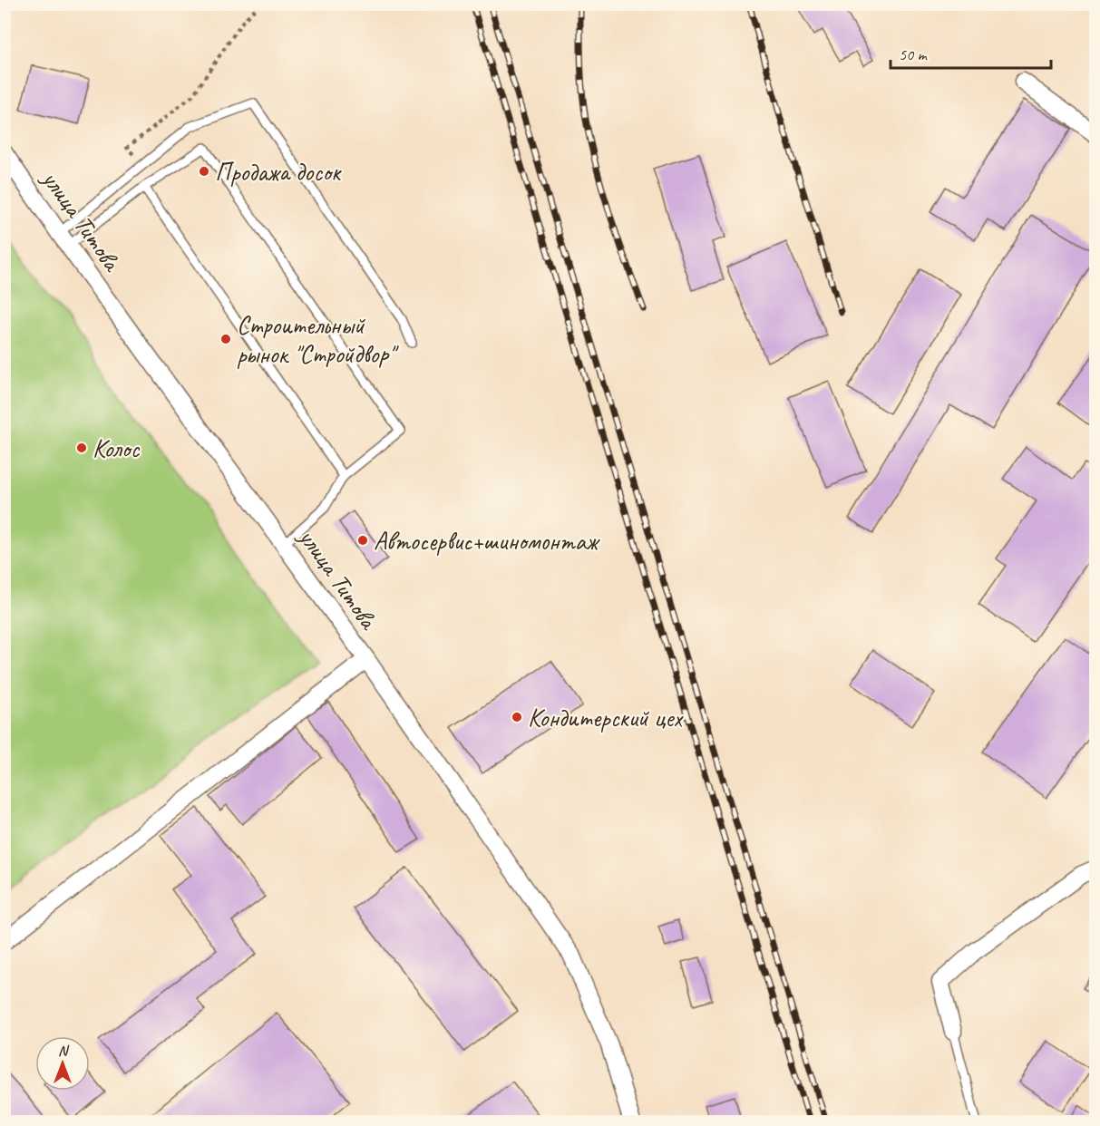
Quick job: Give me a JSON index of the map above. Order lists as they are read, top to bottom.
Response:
{
  "streets": {
    "street": ["улица Титова"]
  },
  "places": [
    "Продажа досок",
    "Строительный рынок \"Стройдвор\"",
    "Колос",
    "Автосервис+шиномонтаж",
    "Кондитерский цех"
  ],
  "scale_bar": "50 m",
  "north": "top"
}
